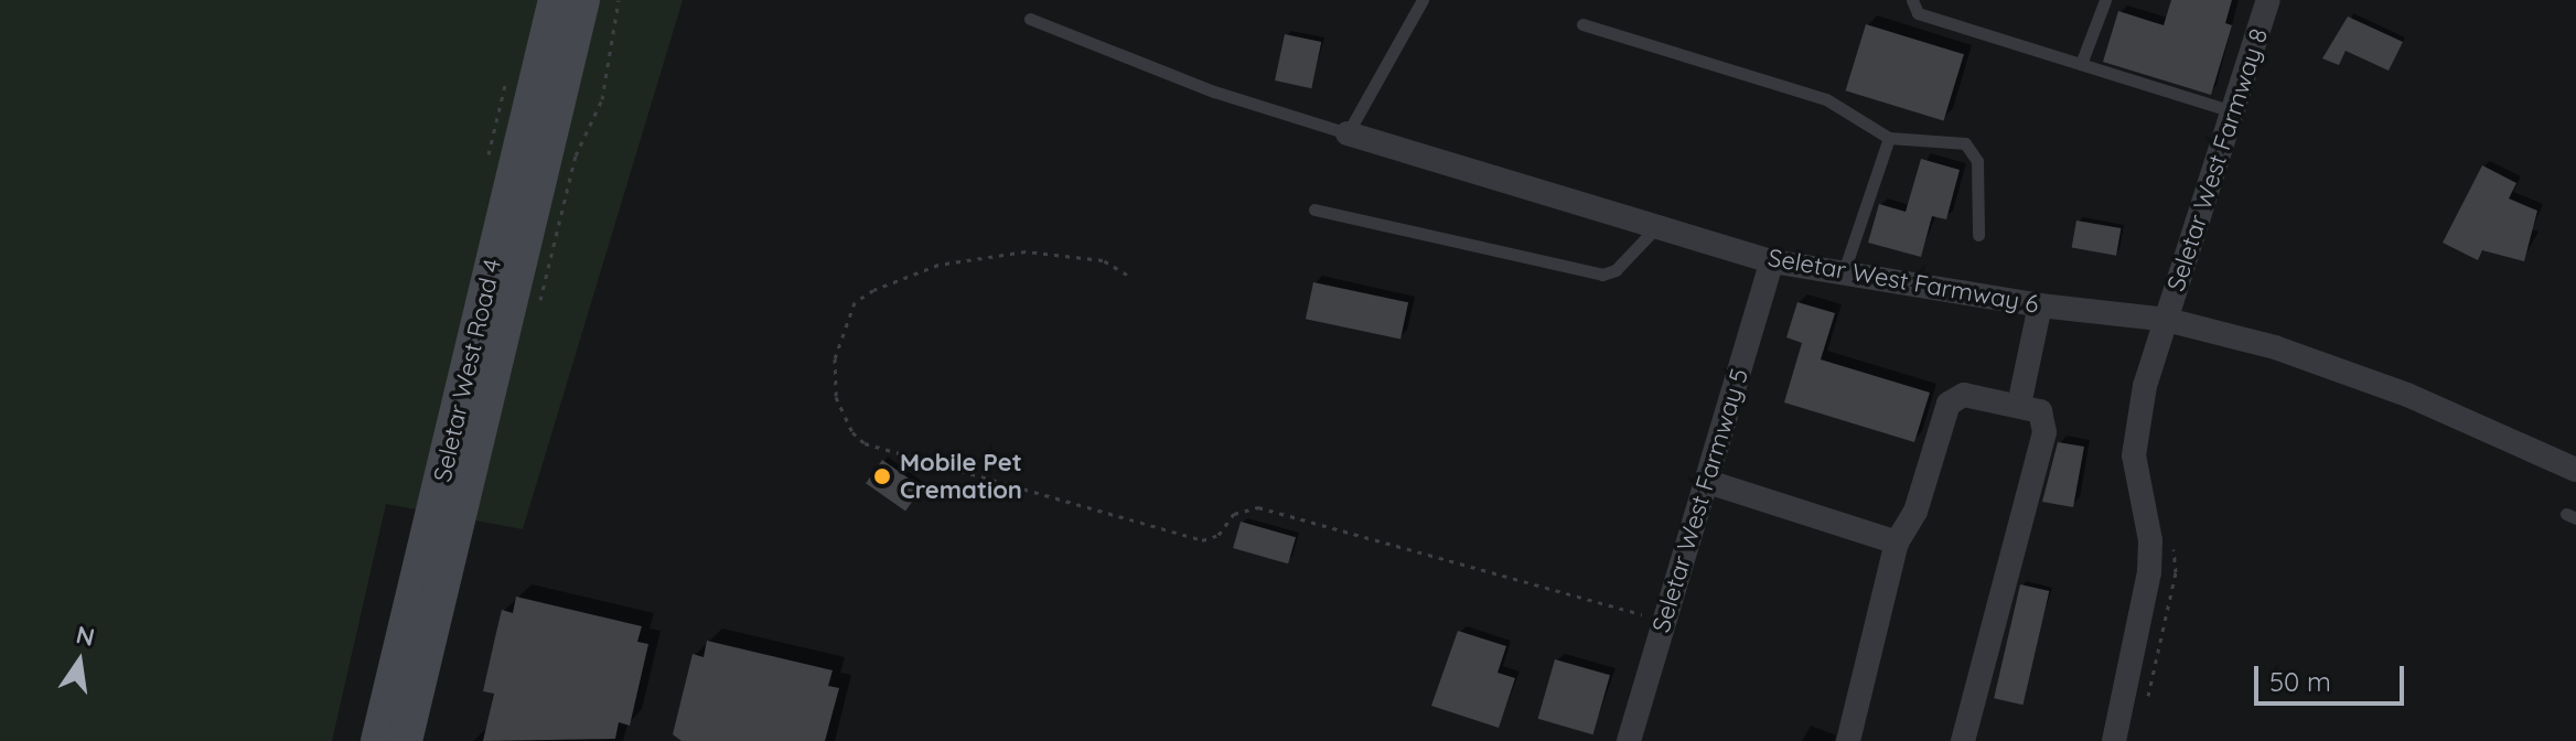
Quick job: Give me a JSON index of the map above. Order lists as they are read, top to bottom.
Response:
{
  "streets": {
    "main road": ["Seletar West Road 4"],
    "street": ["Seletar West Farmway 8", "Seletar West Farmway 6", "Seletar West Farmway 5"]
  },
  "crossings": [
    ["Seletar West Farmway 8", "Seletar West Farmway 6"],
    ["Seletar West Farmway 6", "Seletar West Farmway 5"]
  ],
  "places": ["Mobile Pet Cremation"],
  "scale_bar": "50 m",
  "north": "top"
}
